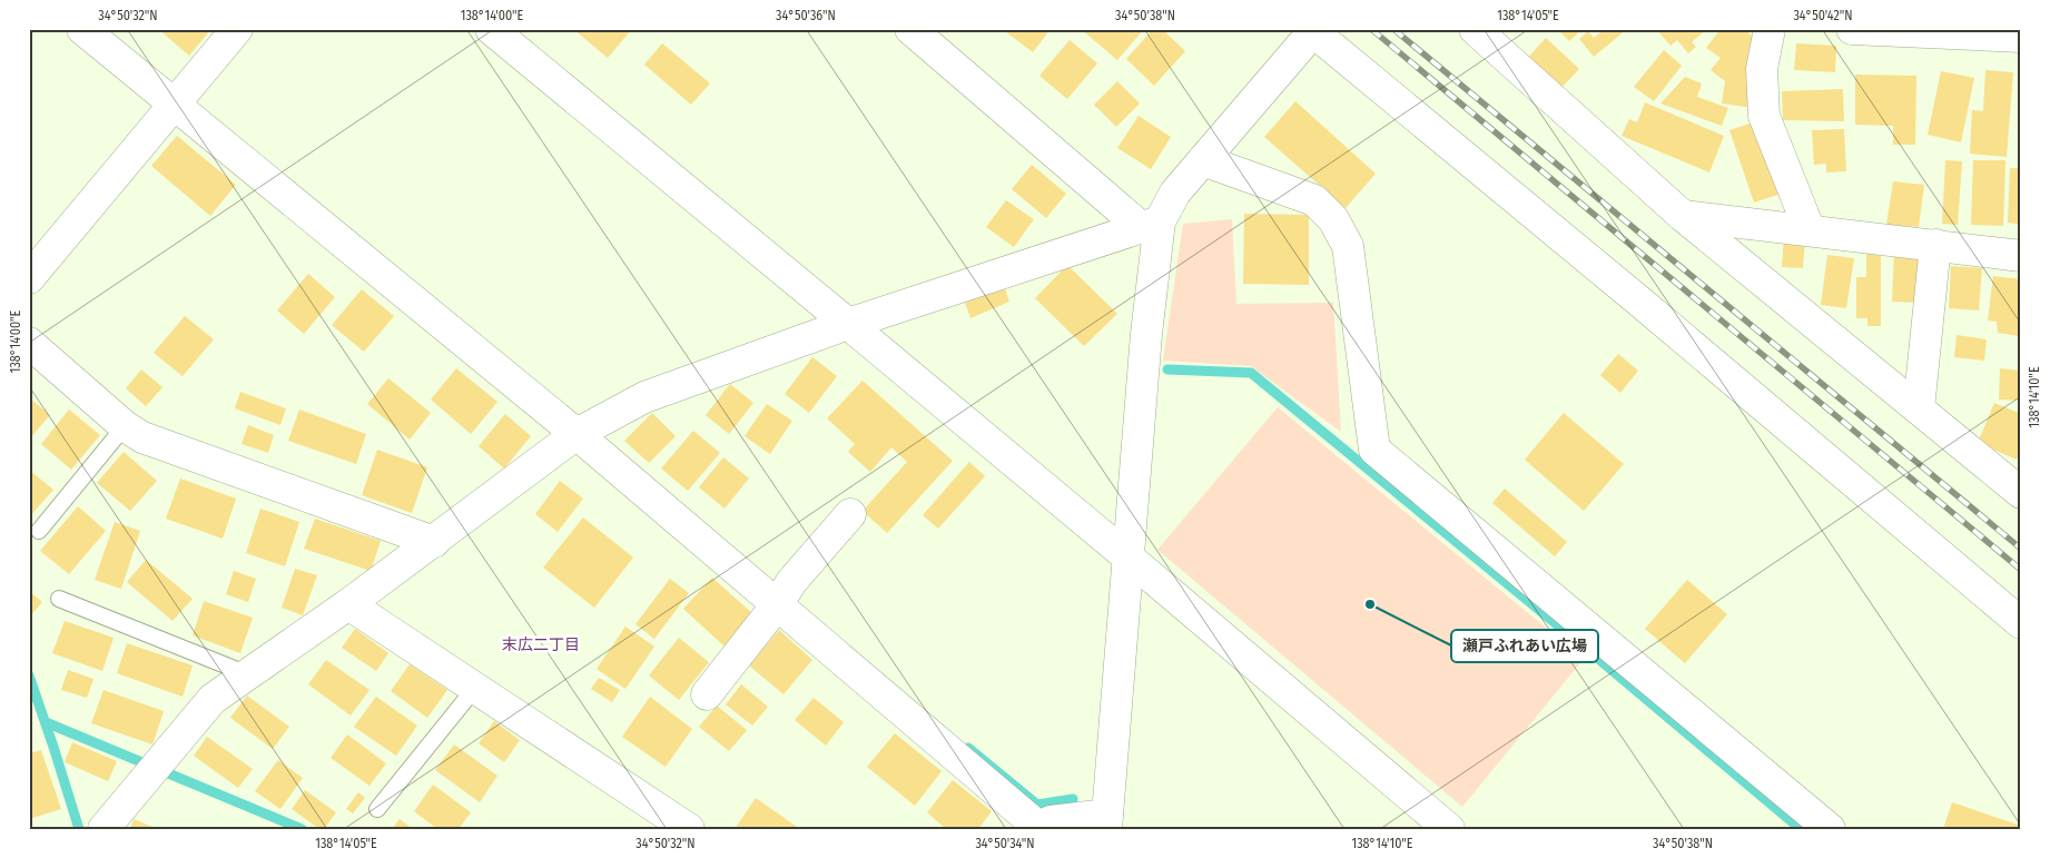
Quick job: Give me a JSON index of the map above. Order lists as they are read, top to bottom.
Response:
{
  "districts": ["末広二丁目"],
  "places": ["瀬戸ふれあい広場"],
  "coordinates": [
    "34°50'32\"N",
    "138°14'00\"E",
    "34°50'36\"N",
    "34°50'38\"N",
    "138°14'05\"E",
    "34°50'42\"N",
    "138°14'10\"E",
    "34°50'34\"N"
  ]
}
